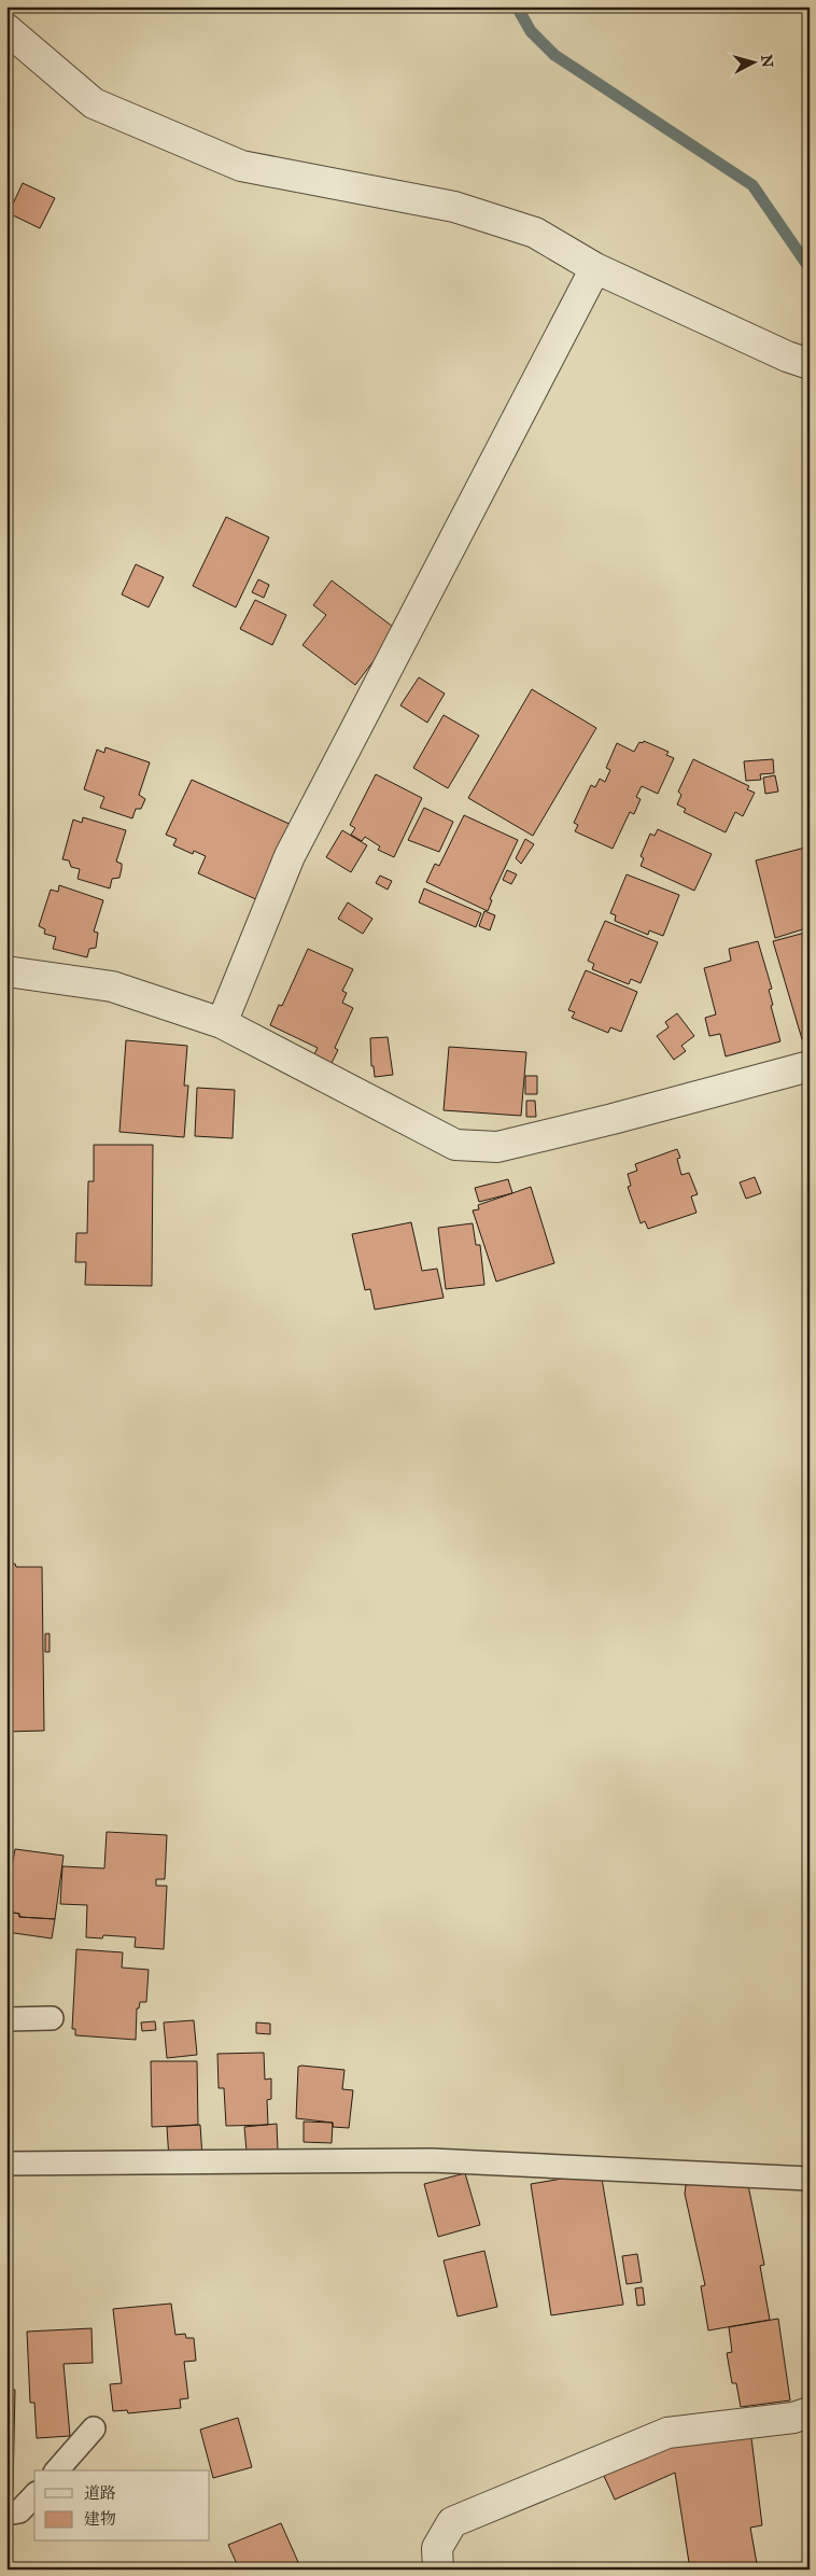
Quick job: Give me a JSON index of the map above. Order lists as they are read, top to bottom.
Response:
{
  "legend": ["道路", "建物"],
  "north": "right"
}
